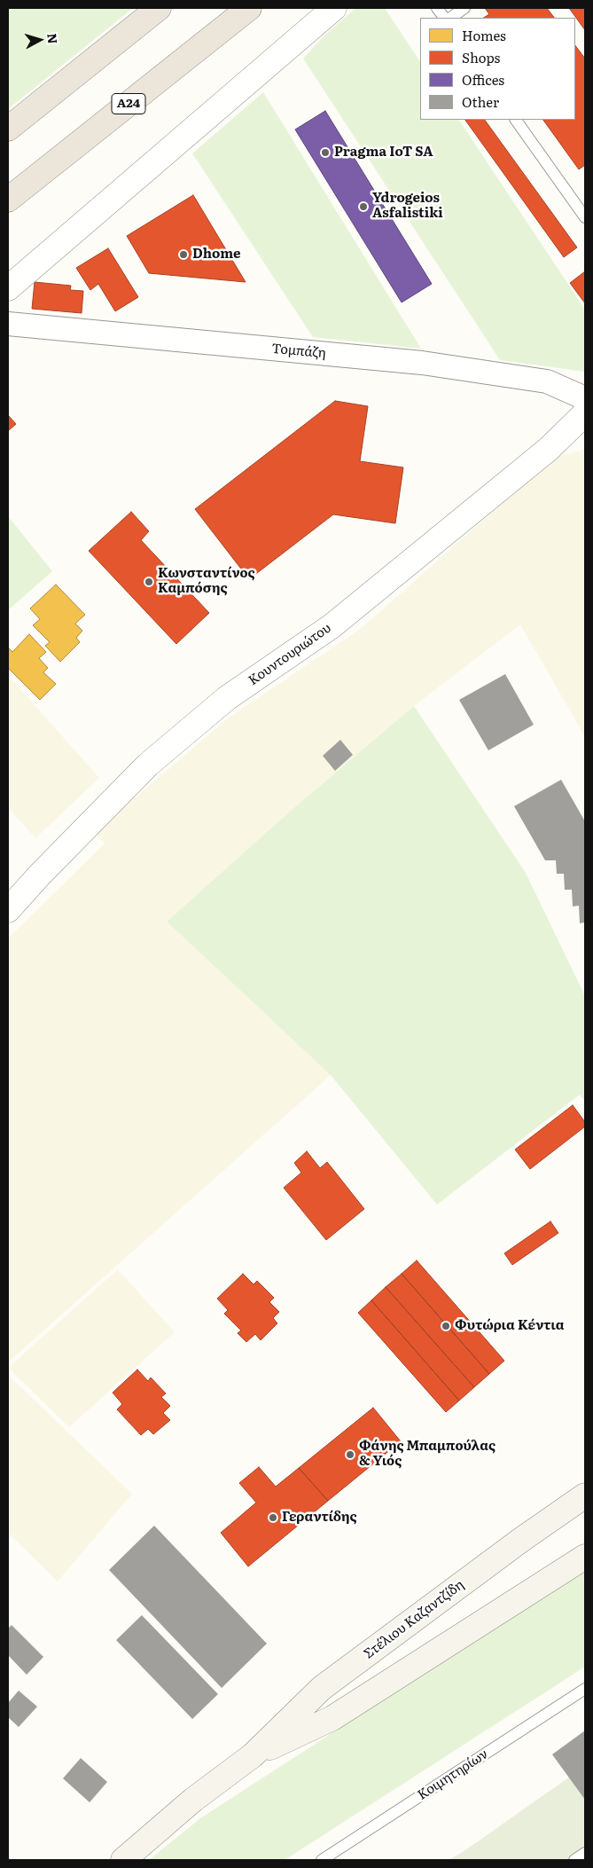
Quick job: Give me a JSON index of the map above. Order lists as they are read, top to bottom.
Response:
{
  "streets": {
    "highway": ["Α24"],
    "main road": ["Στέλιου Καζαντζίδη"],
    "street": ["Τομπάζη", "Κουντουριώτου"],
    "lane": ["Κοιμητηρίων"]
  },
  "places": [
    "Pragma IoT SA",
    "Ydrogeios Asfalistiki",
    "Dhome",
    "Κωνσταντίνος Καμπόσης",
    "Φυτώρια Κέντια",
    "Φάνης Μπαμπούλας & Υιός",
    "Γεραντίδης"
  ],
  "legend": [
    "Homes",
    "Shops",
    "Offices",
    "Other"
  ],
  "north": "right"
}
